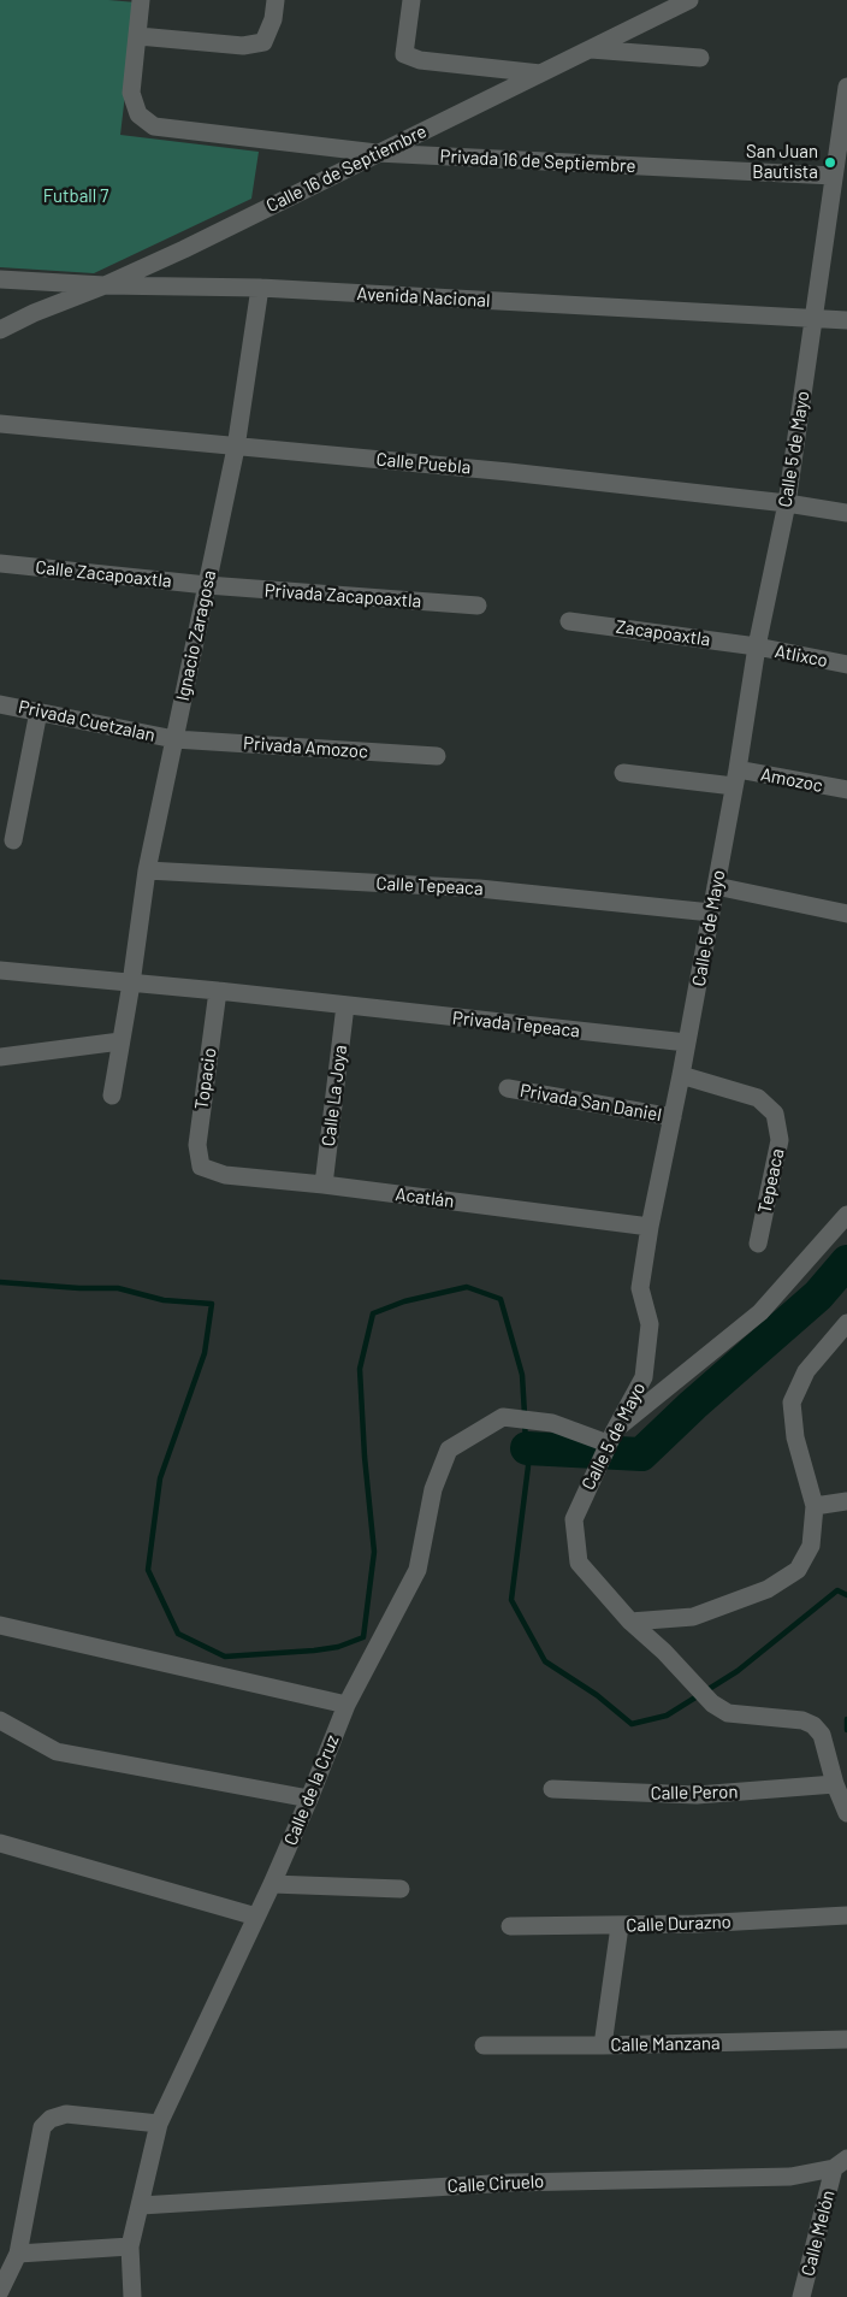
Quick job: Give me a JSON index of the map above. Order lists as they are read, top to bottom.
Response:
{
  "streets": {
    "street": [
      "Privada 16 de Septiembre",
      "Calle 16 de Septiembre",
      "Avenida Nacional",
      "Calle 5 de Mayo",
      "Calle Puebla",
      "Calle Zacapoaxtla",
      "Privada Zacapoaxtla",
      "Zacapoaxtla",
      "Ignacio Zaragosa",
      "Atlixco",
      "Privada Cuetzalan",
      "Privada Amozoc",
      "Amozoc",
      "Calle Tepeaca",
      "Privada Tepeaca",
      "Topacio",
      "Calle La Joya",
      "Privada San Daniel",
      "Tepeaca",
      "Acatlán",
      "Calle de la Cruz",
      "Calle Peron",
      "Calle Durazno",
      "Calle Manzana",
      "Calle Ciruelo",
      "Calle Melón"
    ]
  },
  "crossings": [
    ["Privada 16 de Septiembre", "Calle 16 de Septiembre"],
    ["Privada 16 de Septiembre", "Calle 5 de Mayo"],
    ["Calle 16 de Septiembre", "Avenida Nacional"],
    ["Avenida Nacional", "Calle 5 de Mayo"],
    ["Avenida Nacional", "Ignacio Zaragosa"],
    ["Calle 5 de Mayo", "Calle Puebla"],
    ["Calle 5 de Mayo", "Zacapoaxtla"],
    ["Calle 5 de Mayo", "Atlixco"],
    ["Calle 5 de Mayo", "Amozoc"],
    ["Calle 5 de Mayo", "Calle Tepeaca"],
    ["Calle 5 de Mayo", "Privada Tepeaca"],
    ["Calle 5 de Mayo", "Privada San Daniel"],
    ["Calle 5 de Mayo", "Tepeaca"],
    ["Calle 5 de Mayo", "Acatlán"],
    ["Calle 5 de Mayo", "Calle de la Cruz"],
    ["Calle 5 de Mayo", "Calle Peron"],
    ["Calle Puebla", "Ignacio Zaragosa"],
    ["Calle Zacapoaxtla", "Privada Zacapoaxtla"],
    ["Calle Zacapoaxtla", "Ignacio Zaragosa"],
    ["Privada Zacapoaxtla", "Ignacio Zaragosa"],
    ["Zacapoaxtla", "Atlixco"],
    ["Ignacio Zaragosa", "Privada Cuetzalan"],
    ["Ignacio Zaragosa", "Privada Amozoc"],
    ["Ignacio Zaragosa", "Calle Tepeaca"],
    ["Privada Cuetzalan", "Privada Amozoc"],
    ["Privada Tepeaca", "Calle La Joya"],
    ["Topacio", "Acatlán"],
    ["Calle La Joya", "Acatlán"],
    ["Calle de la Cruz", "Calle Ciruelo"],
    ["Calle Ciruelo", "Calle Melón"]
  ],
  "parks": ["Futball 7"],
  "places": ["San Juan Bautista"]
}
